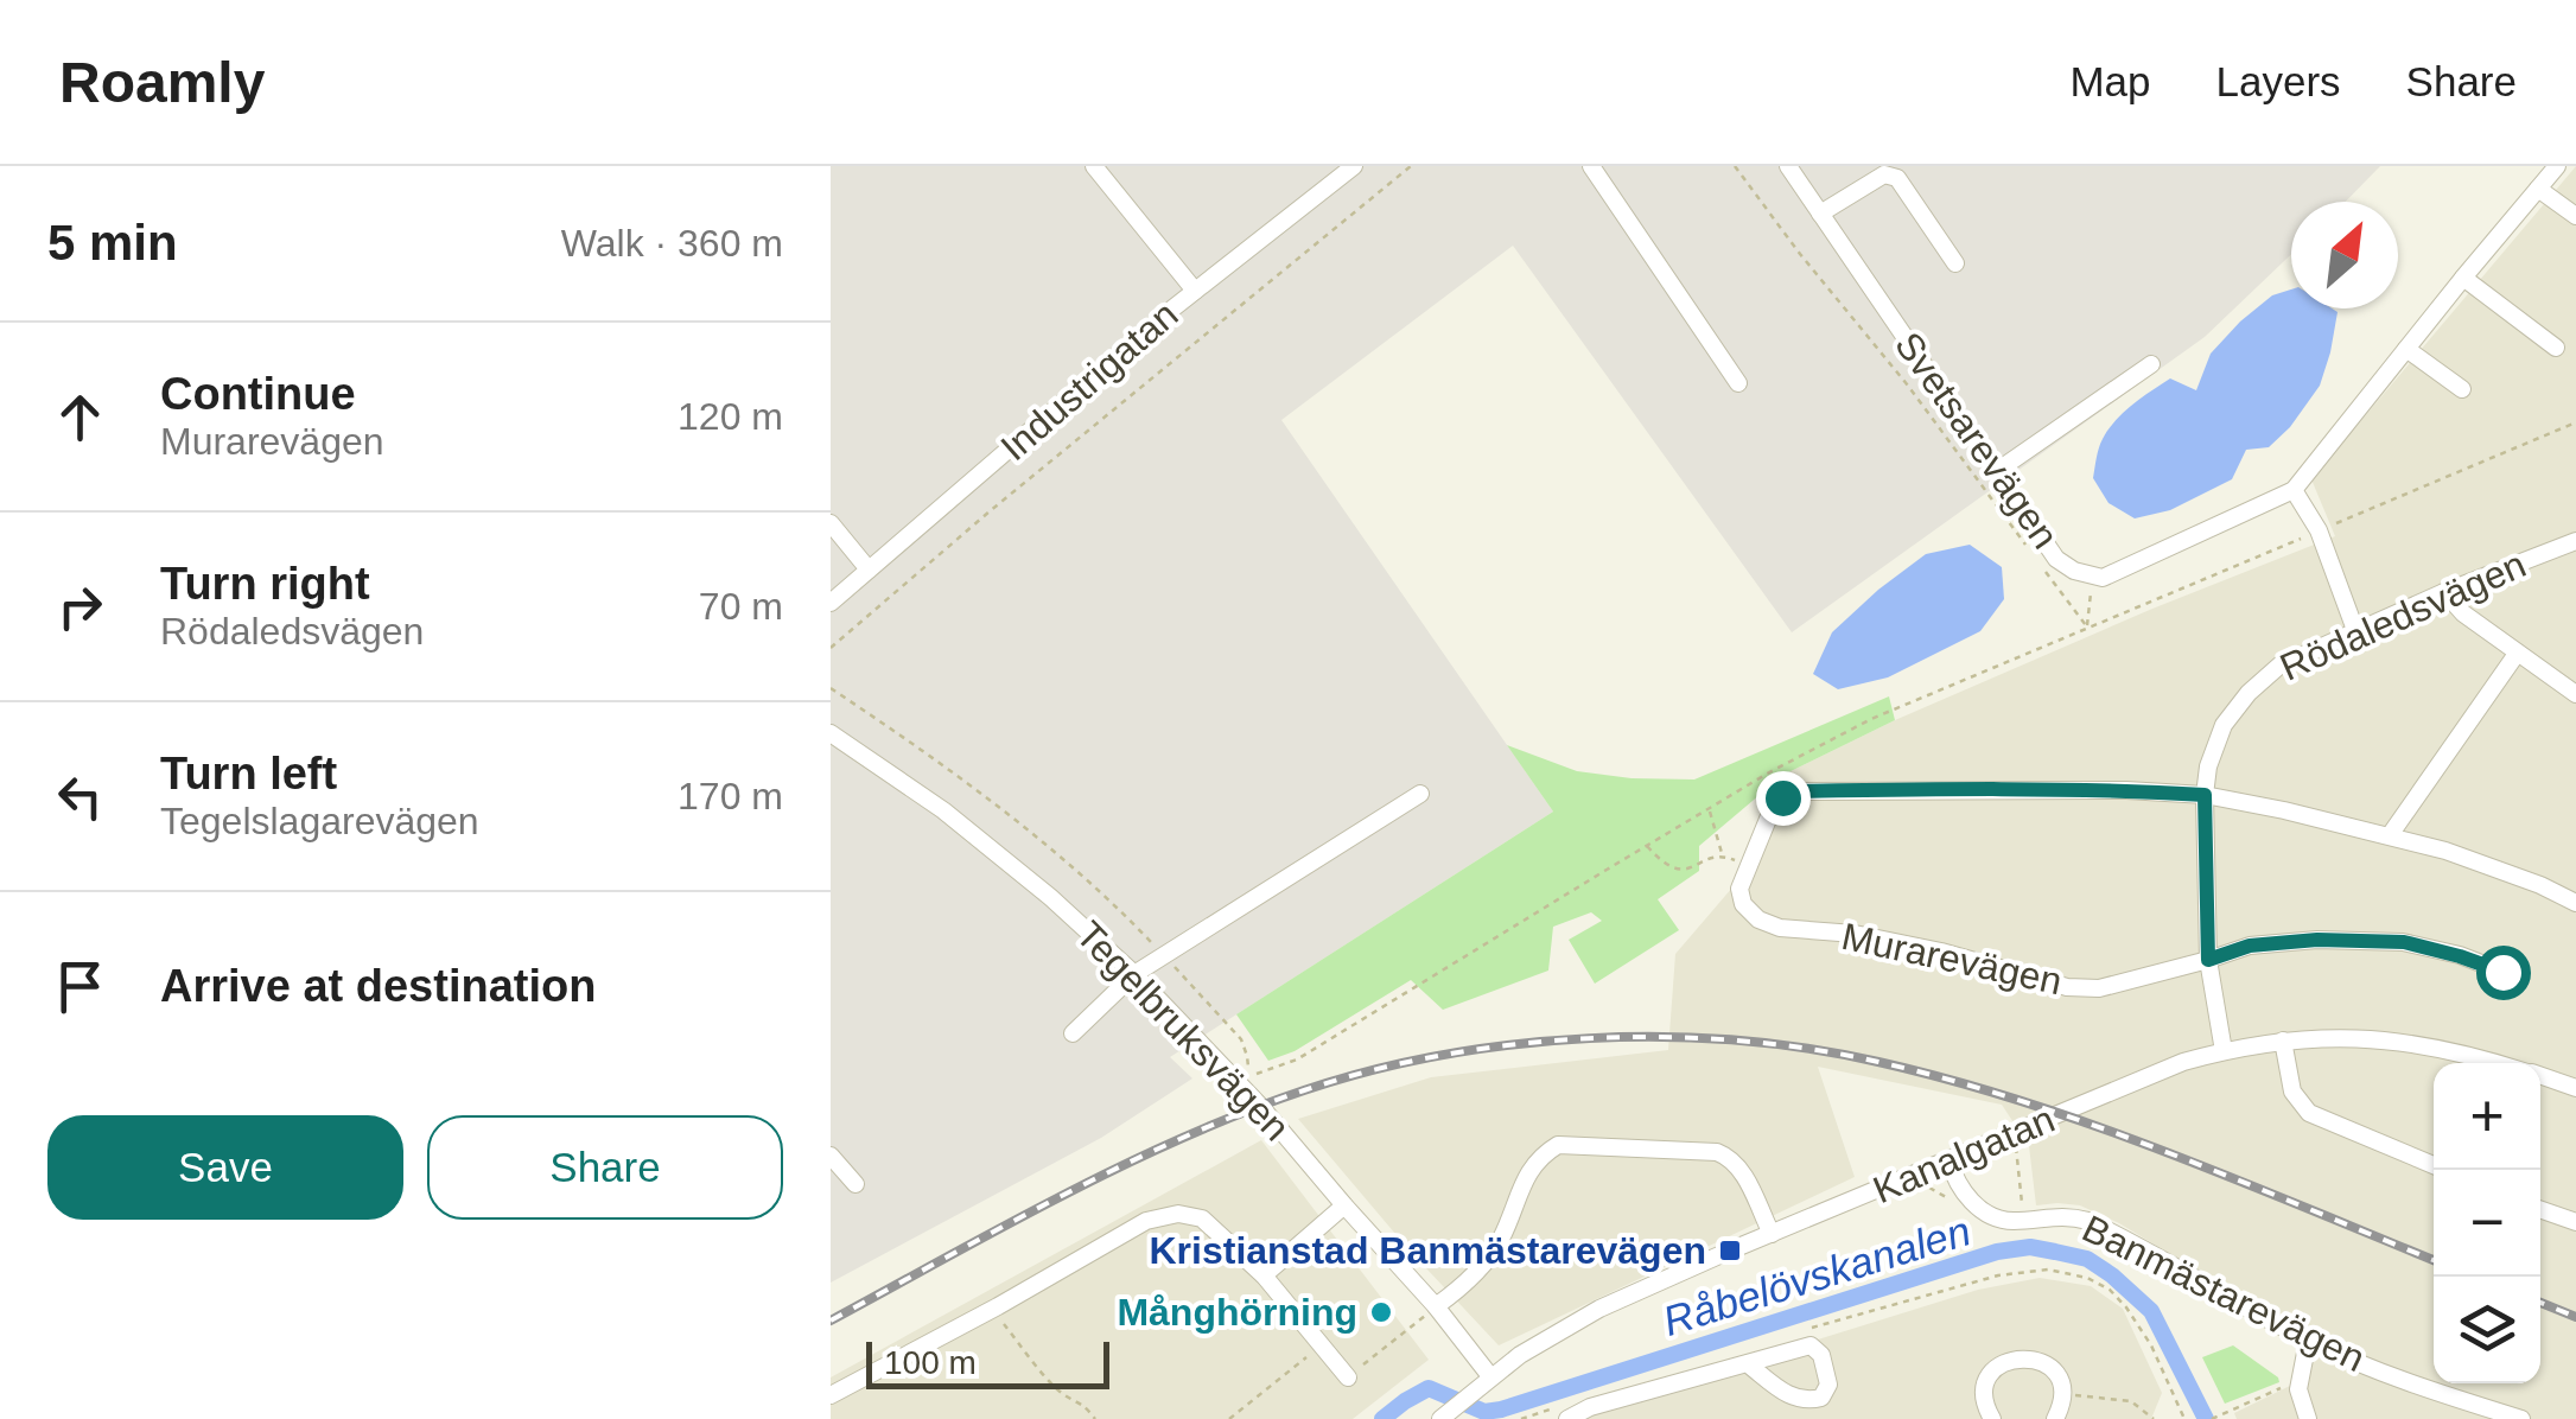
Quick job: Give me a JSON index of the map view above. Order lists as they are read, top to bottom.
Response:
{
  "streets": {
    "street": [
      "Industrigatan",
      "Svetsarevägen",
      "Rödaledsvägen",
      "Murarevägen",
      "Tegelbruksvägen",
      "Kanalgatan",
      "Banmästarevägen"
    ]
  },
  "crossings": [
    ["Rödaledsvägen", "Murarevägen"],
    ["Rödaledsvägen", "Kanalgatan"],
    ["Tegelbruksvägen", "Kanalgatan"],
    ["Kanalgatan", "Banmästarevägen"]
  ],
  "water": ["Råbelövskanalen"],
  "places": {
    "transit": ["Kristianstad Banmästarevägen"],
    "other": ["Månghörning"]
  },
  "scale_bar": "100 m",
  "north": "top right",
  "page": {
    "header": "Roamly",
    "nav": ["Map", "Layers", "Share"],
    "heading": ["5 min", "Walk · 360 m"],
    "list": [
      ["Continue", "Murarevägen", "120 m"],
      ["Turn right", "Rödaledsvägen", "70 m"],
      ["Turn left", "Tegelslagarevägen", "170 m"],
      "Arrive at destination"
    ],
    "map_buttons": ["+", "−"],
    "buttons": ["Save", "Share"],
    "scale": "100 m"
  }
}
